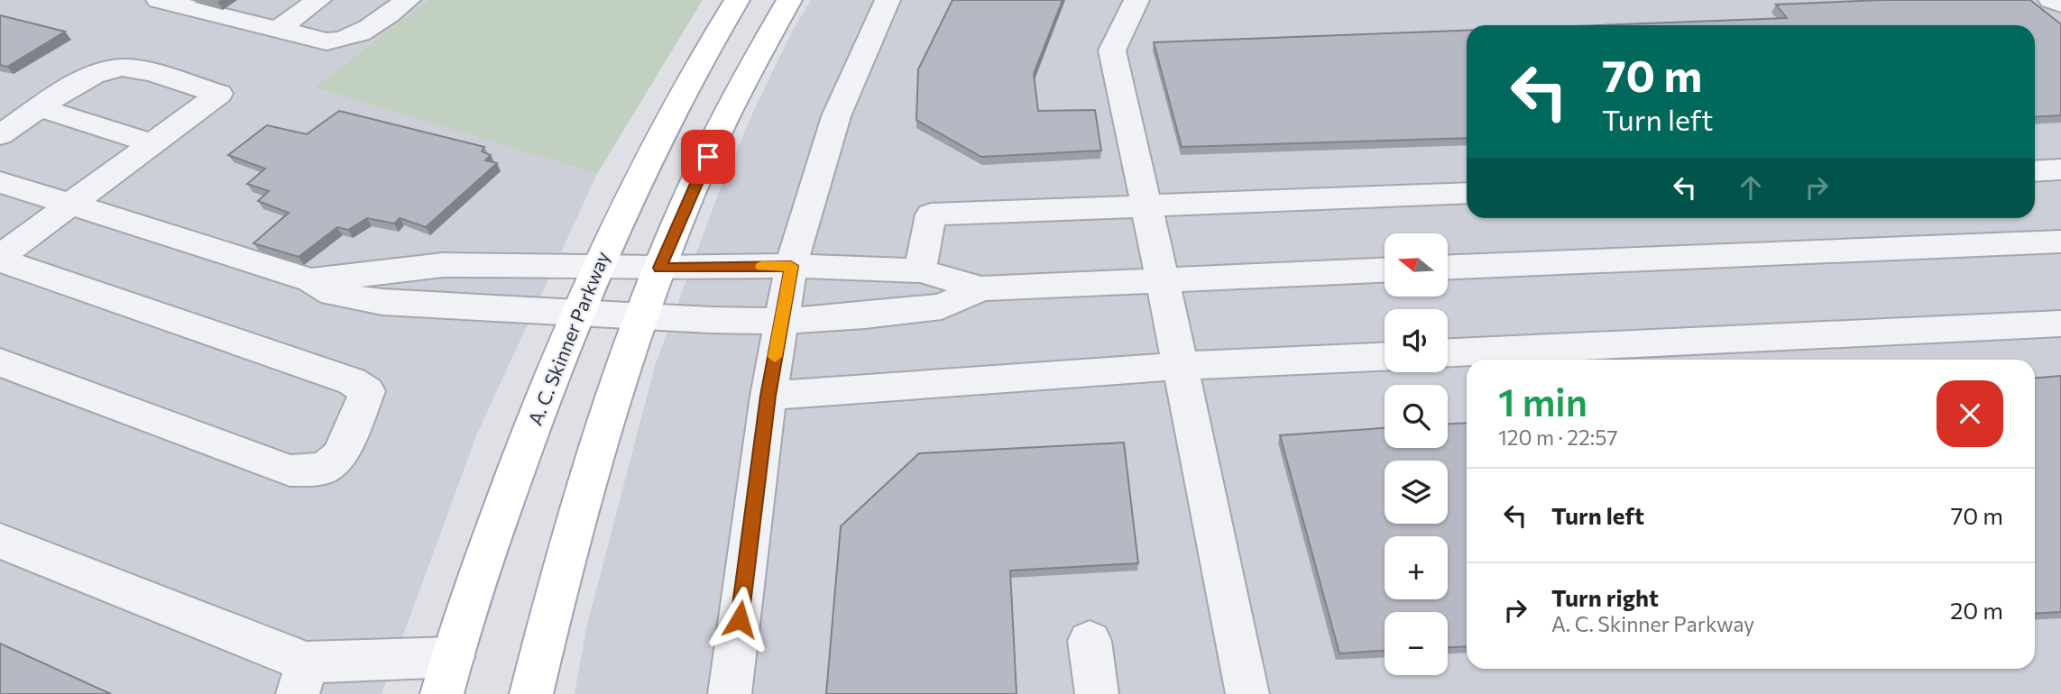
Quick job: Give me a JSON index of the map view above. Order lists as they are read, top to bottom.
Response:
{
  "streets": {
    "main road": ["A. C. Skinner Parkway"]
  },
  "north": "left",
  "page": {
    "turn": ["70 m", "Turn left"],
    "map_buttons": ["+", "−"],
    "heading": ["1 min", "120 m · 22:57"],
    "list": [
      {
        "name": "Turn left",
        "value": "70 m"
      },
      {
        "name": "Turn right",
        "note": "A. C. Skinner Parkway",
        "value": "20 m"
      }
    ]
  }
}
